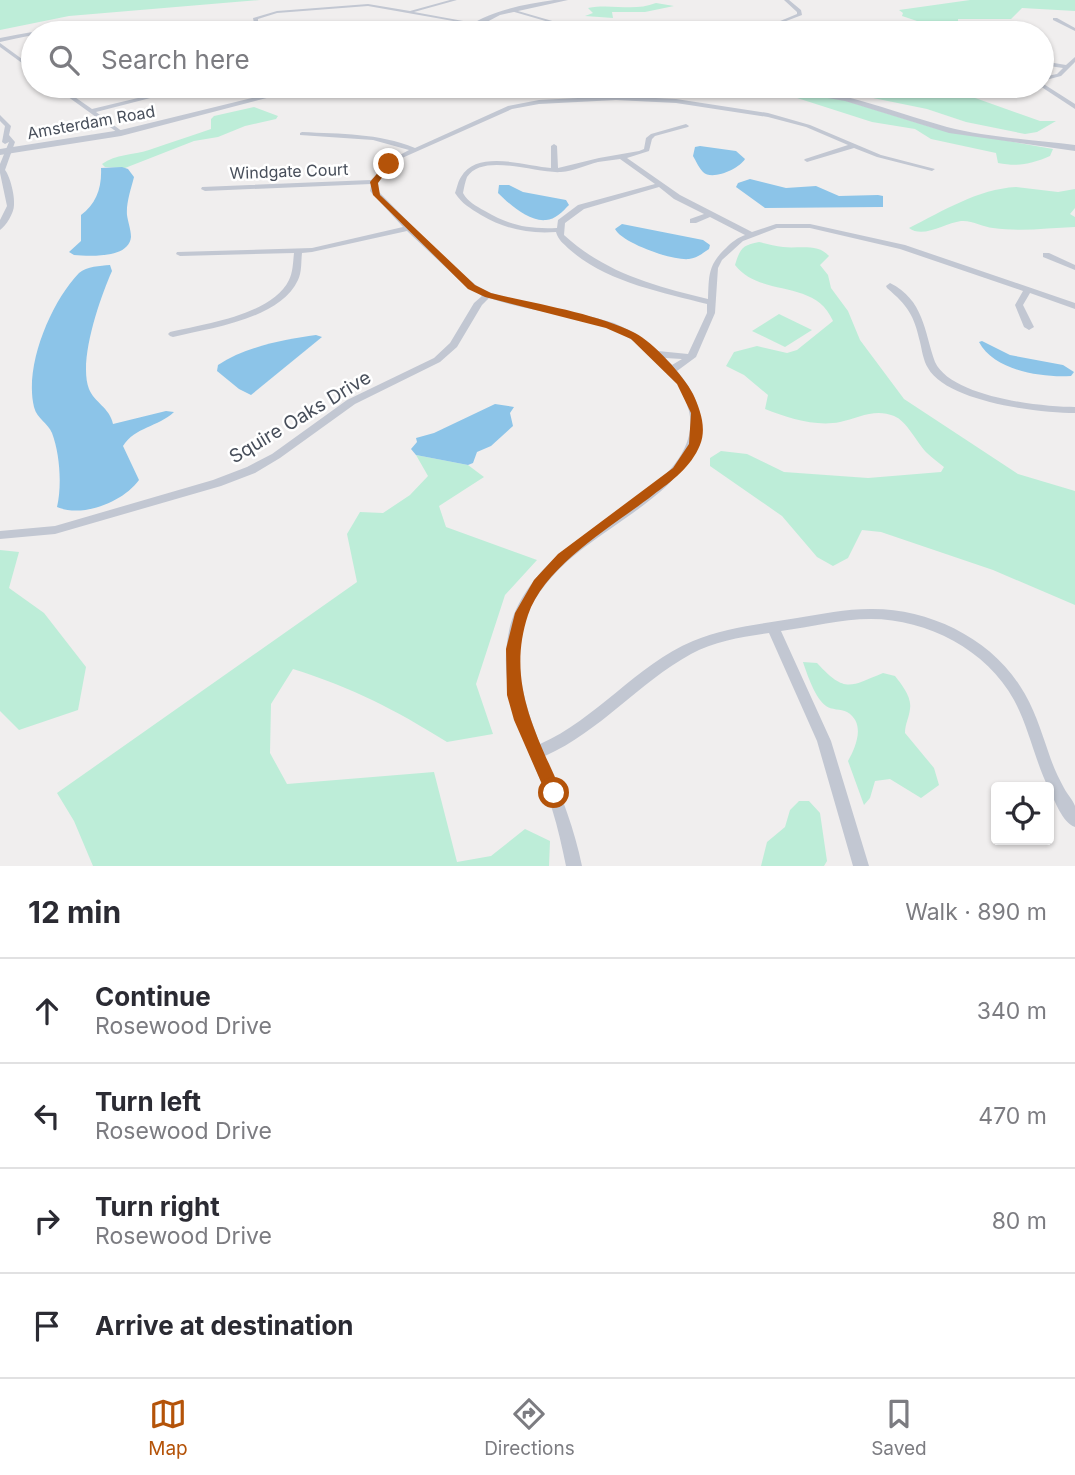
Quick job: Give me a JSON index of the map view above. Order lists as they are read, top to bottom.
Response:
{
  "streets": {
    "street": ["Amsterdam Road", "Windgate Court", "Squire Oaks Drive"]
  },
  "page": {
    "search": "Search here",
    "heading": ["12 min", "Walk · 890 m"],
    "list": [
      ["Continue", "Rosewood Drive", "340 m"],
      ["Turn left", "Rosewood Drive", "470 m"],
      ["Turn right", "Rosewood Drive", "80 m"],
      "Arrive at destination"
    ],
    "nav": ["Map", "Directions", "Saved"]
  }
}
